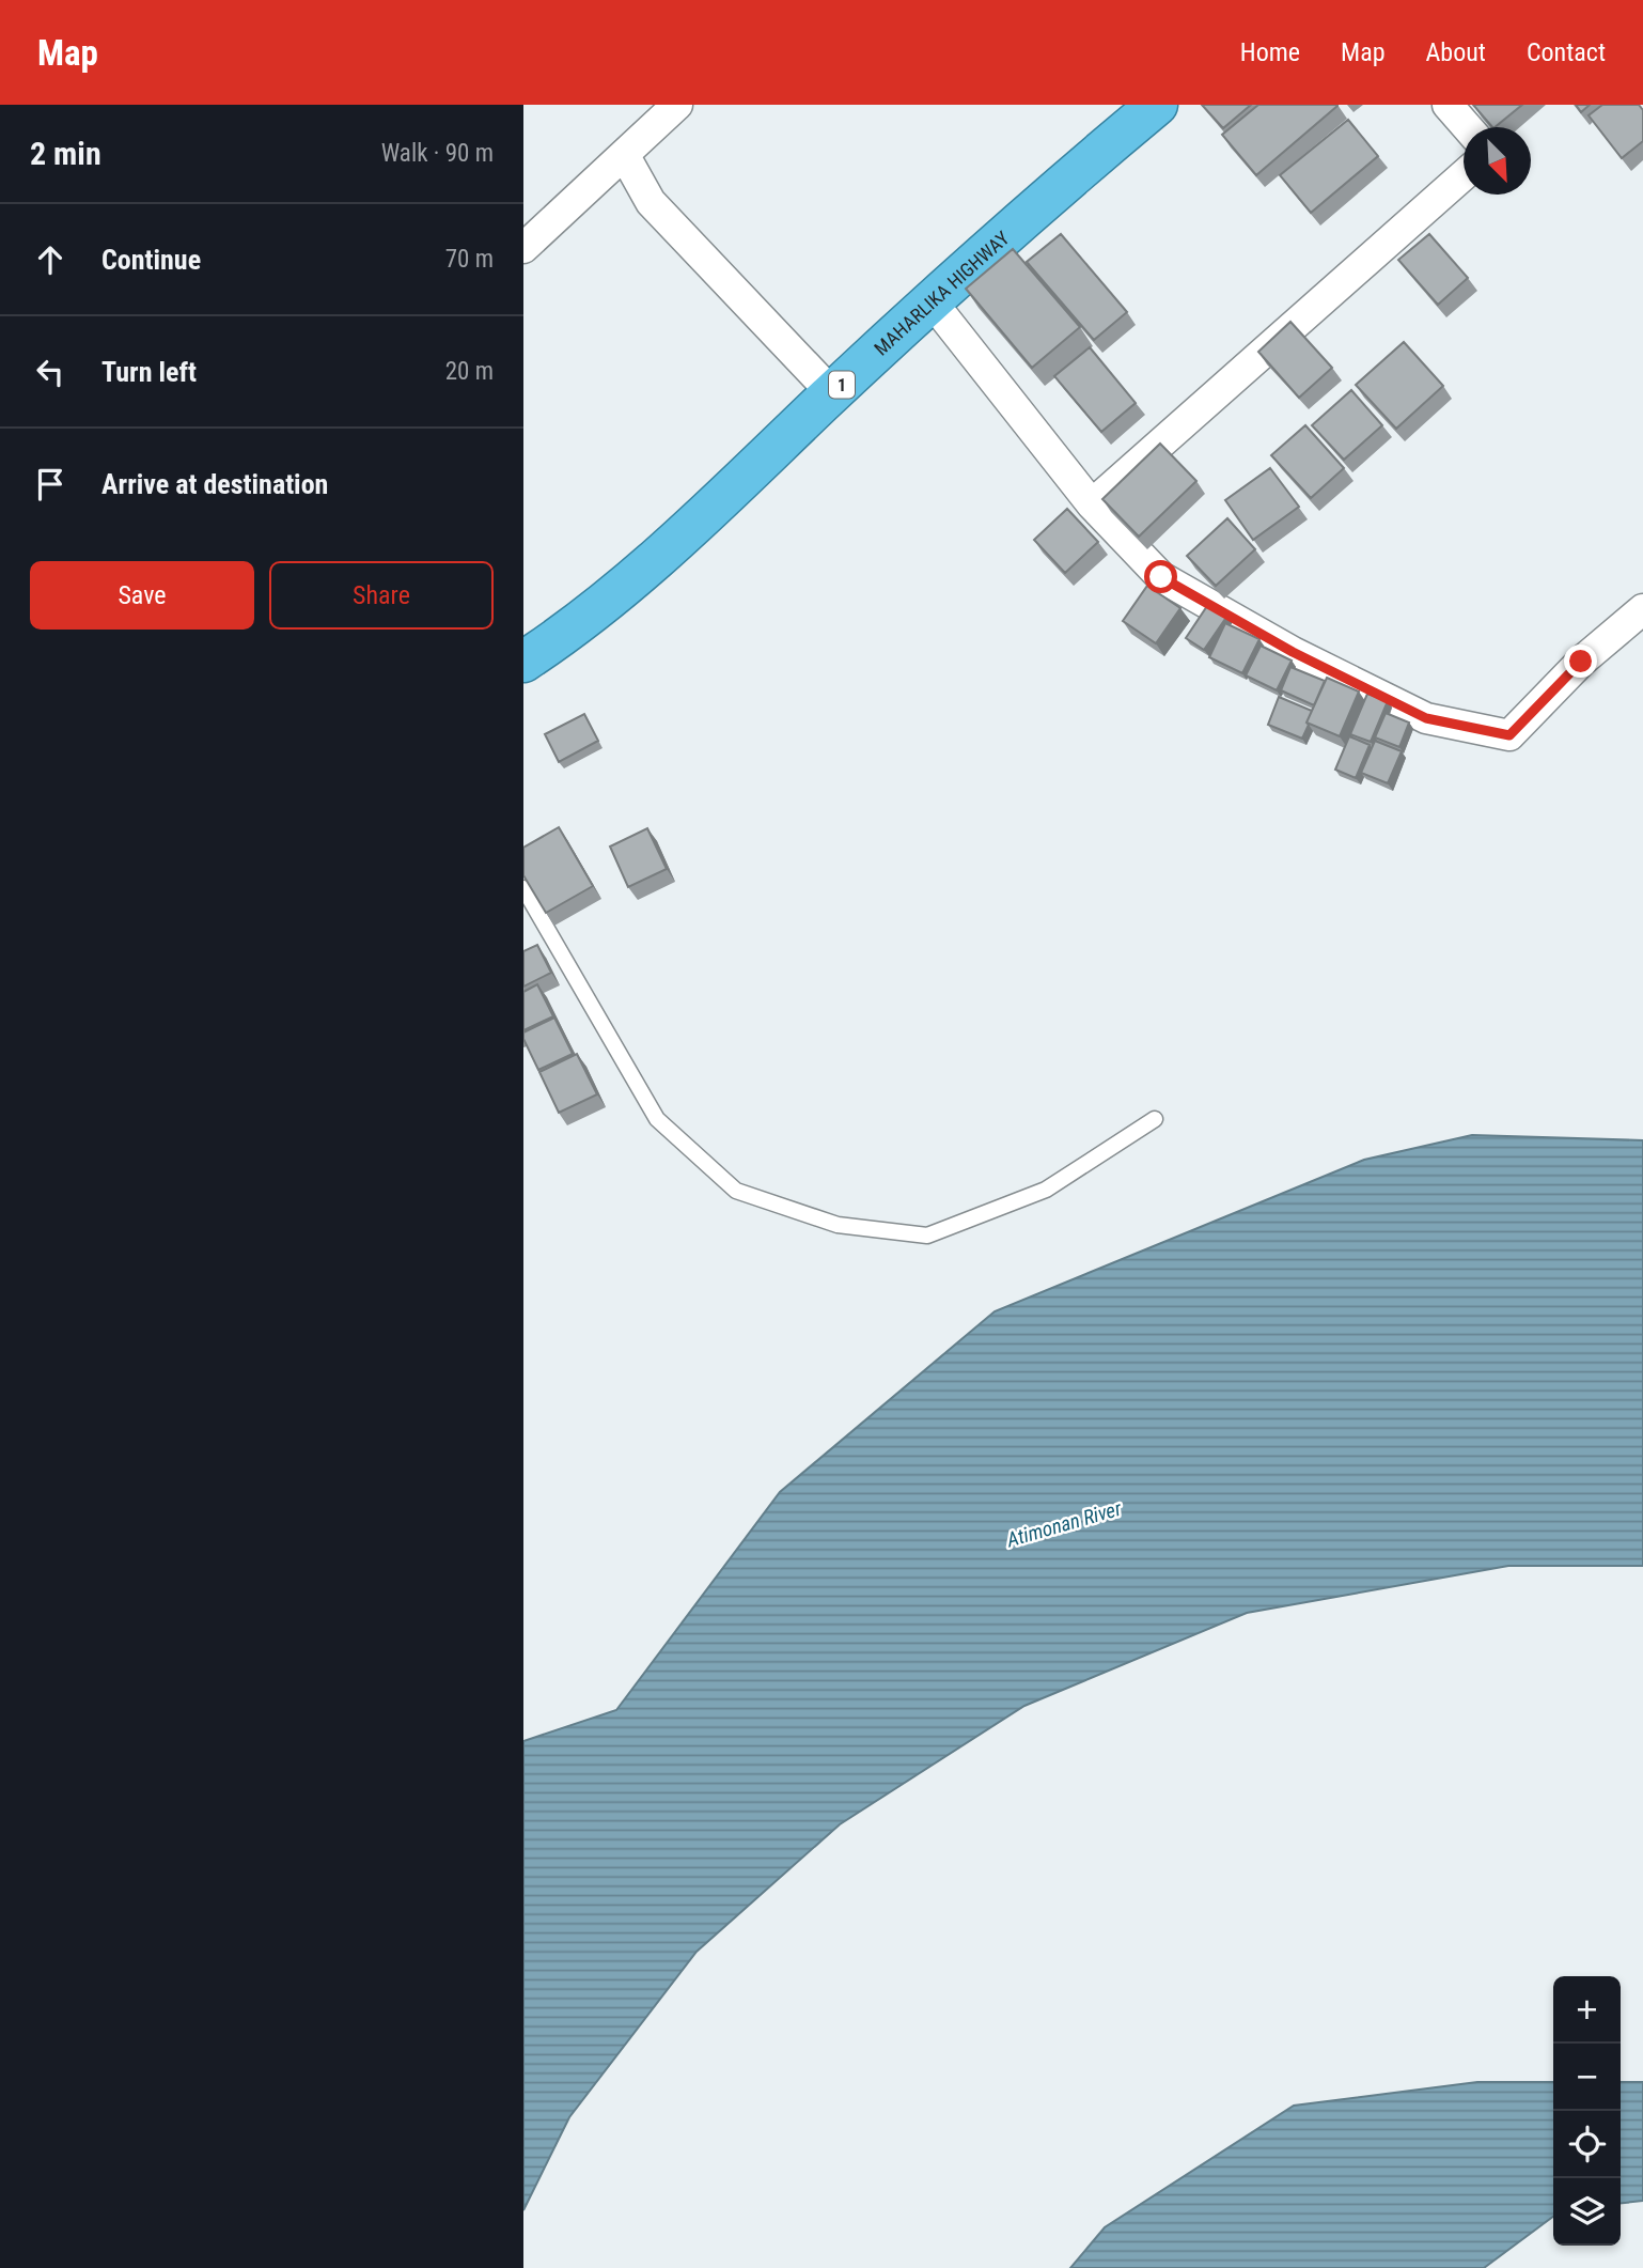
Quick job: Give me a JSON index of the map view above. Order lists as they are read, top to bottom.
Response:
{
  "streets": {
    "highway": ["MAHARLIKA HIGHWAY", "1"]
  },
  "water": ["Atimonan River"],
  "north": "bottom right",
  "page": {
    "header": "Map",
    "nav": [
      "Home",
      "Map",
      "About",
      "Contact"
    ],
    "heading": ["2 min", "Walk · 90 m"],
    "list": [
      ["Continue", "70 m"],
      ["Turn left", "20 m"],
      "Arrive at destination"
    ],
    "buttons": ["Save", "Share"],
    "map_buttons": ["+", "−"]
  }
}
